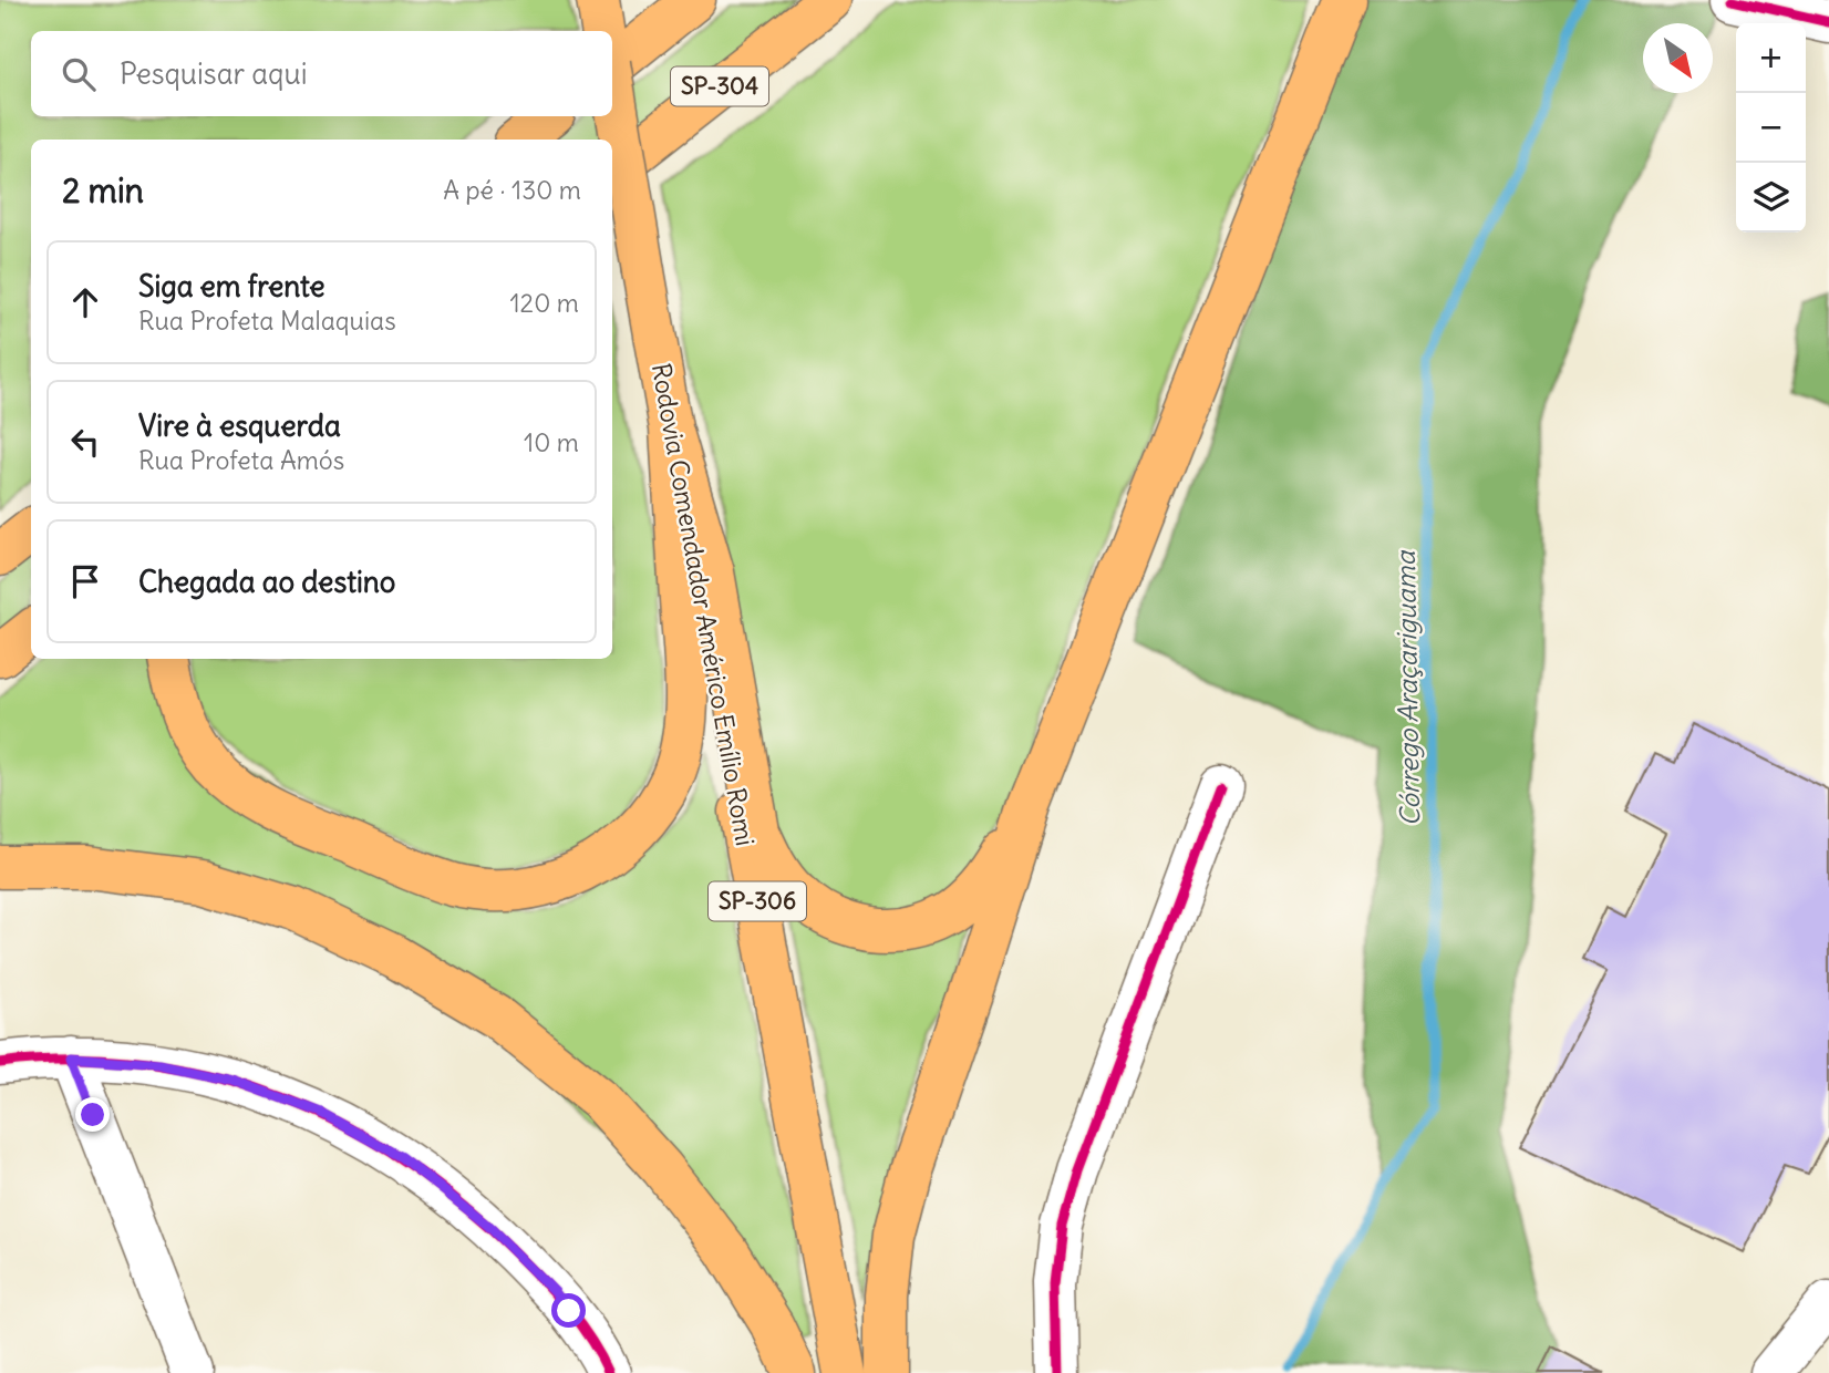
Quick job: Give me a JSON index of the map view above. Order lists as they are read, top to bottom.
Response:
{
  "streets": {
    "main road": ["SP-304", "Rodovia Comendador Américo Emílio Romi", "SP-306"]
  },
  "water": ["Córrego Araçariguama"],
  "north": "bottom right",
  "page": {
    "map_buttons": ["+", "−"],
    "search": "Pesquisar aqui",
    "heading": ["2 min", "A pé · 130 m"],
    "list": [
      ["Siga em frente", "Rua Profeta Malaquias", "120 m"],
      ["Vire à esquerda", "Rua Profeta Amós", "10 m"],
      "Chegada ao destino"
    ]
  }
}
